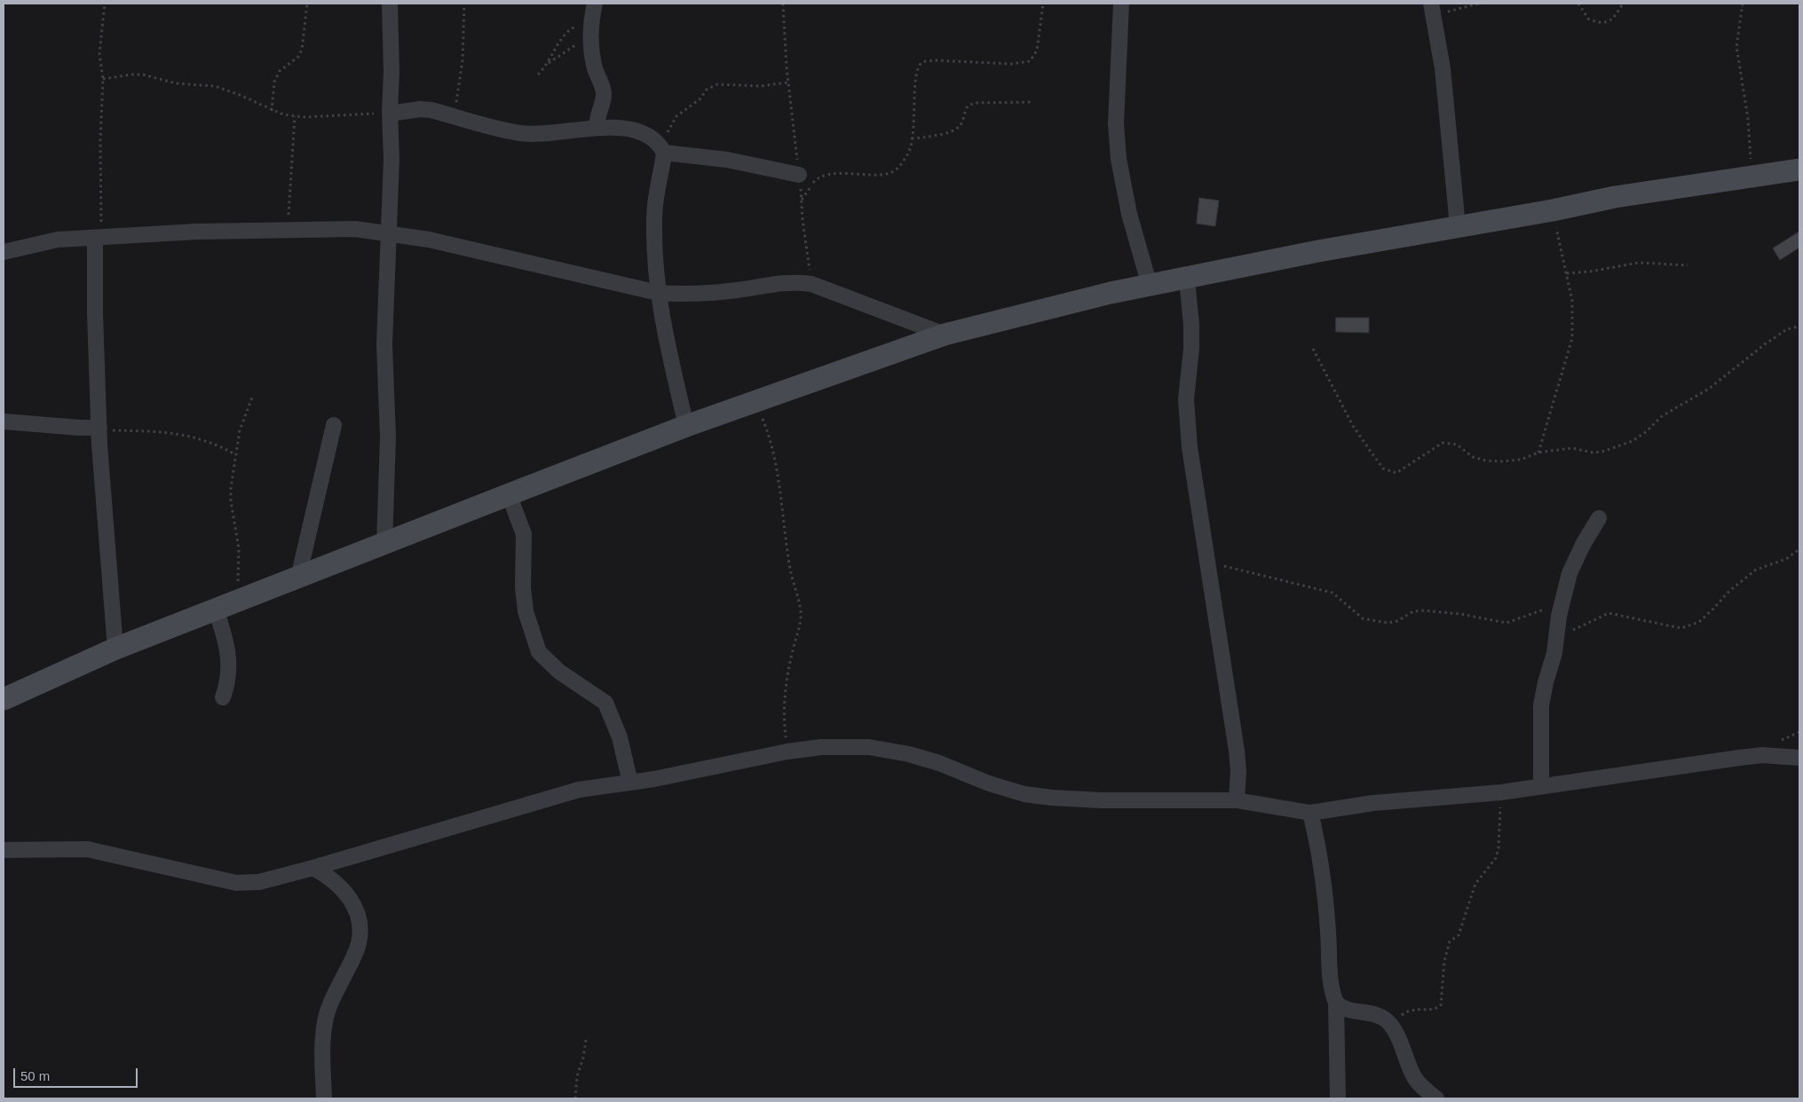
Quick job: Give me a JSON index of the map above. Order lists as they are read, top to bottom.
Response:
{
  "scale_bar": "50 m"
}
